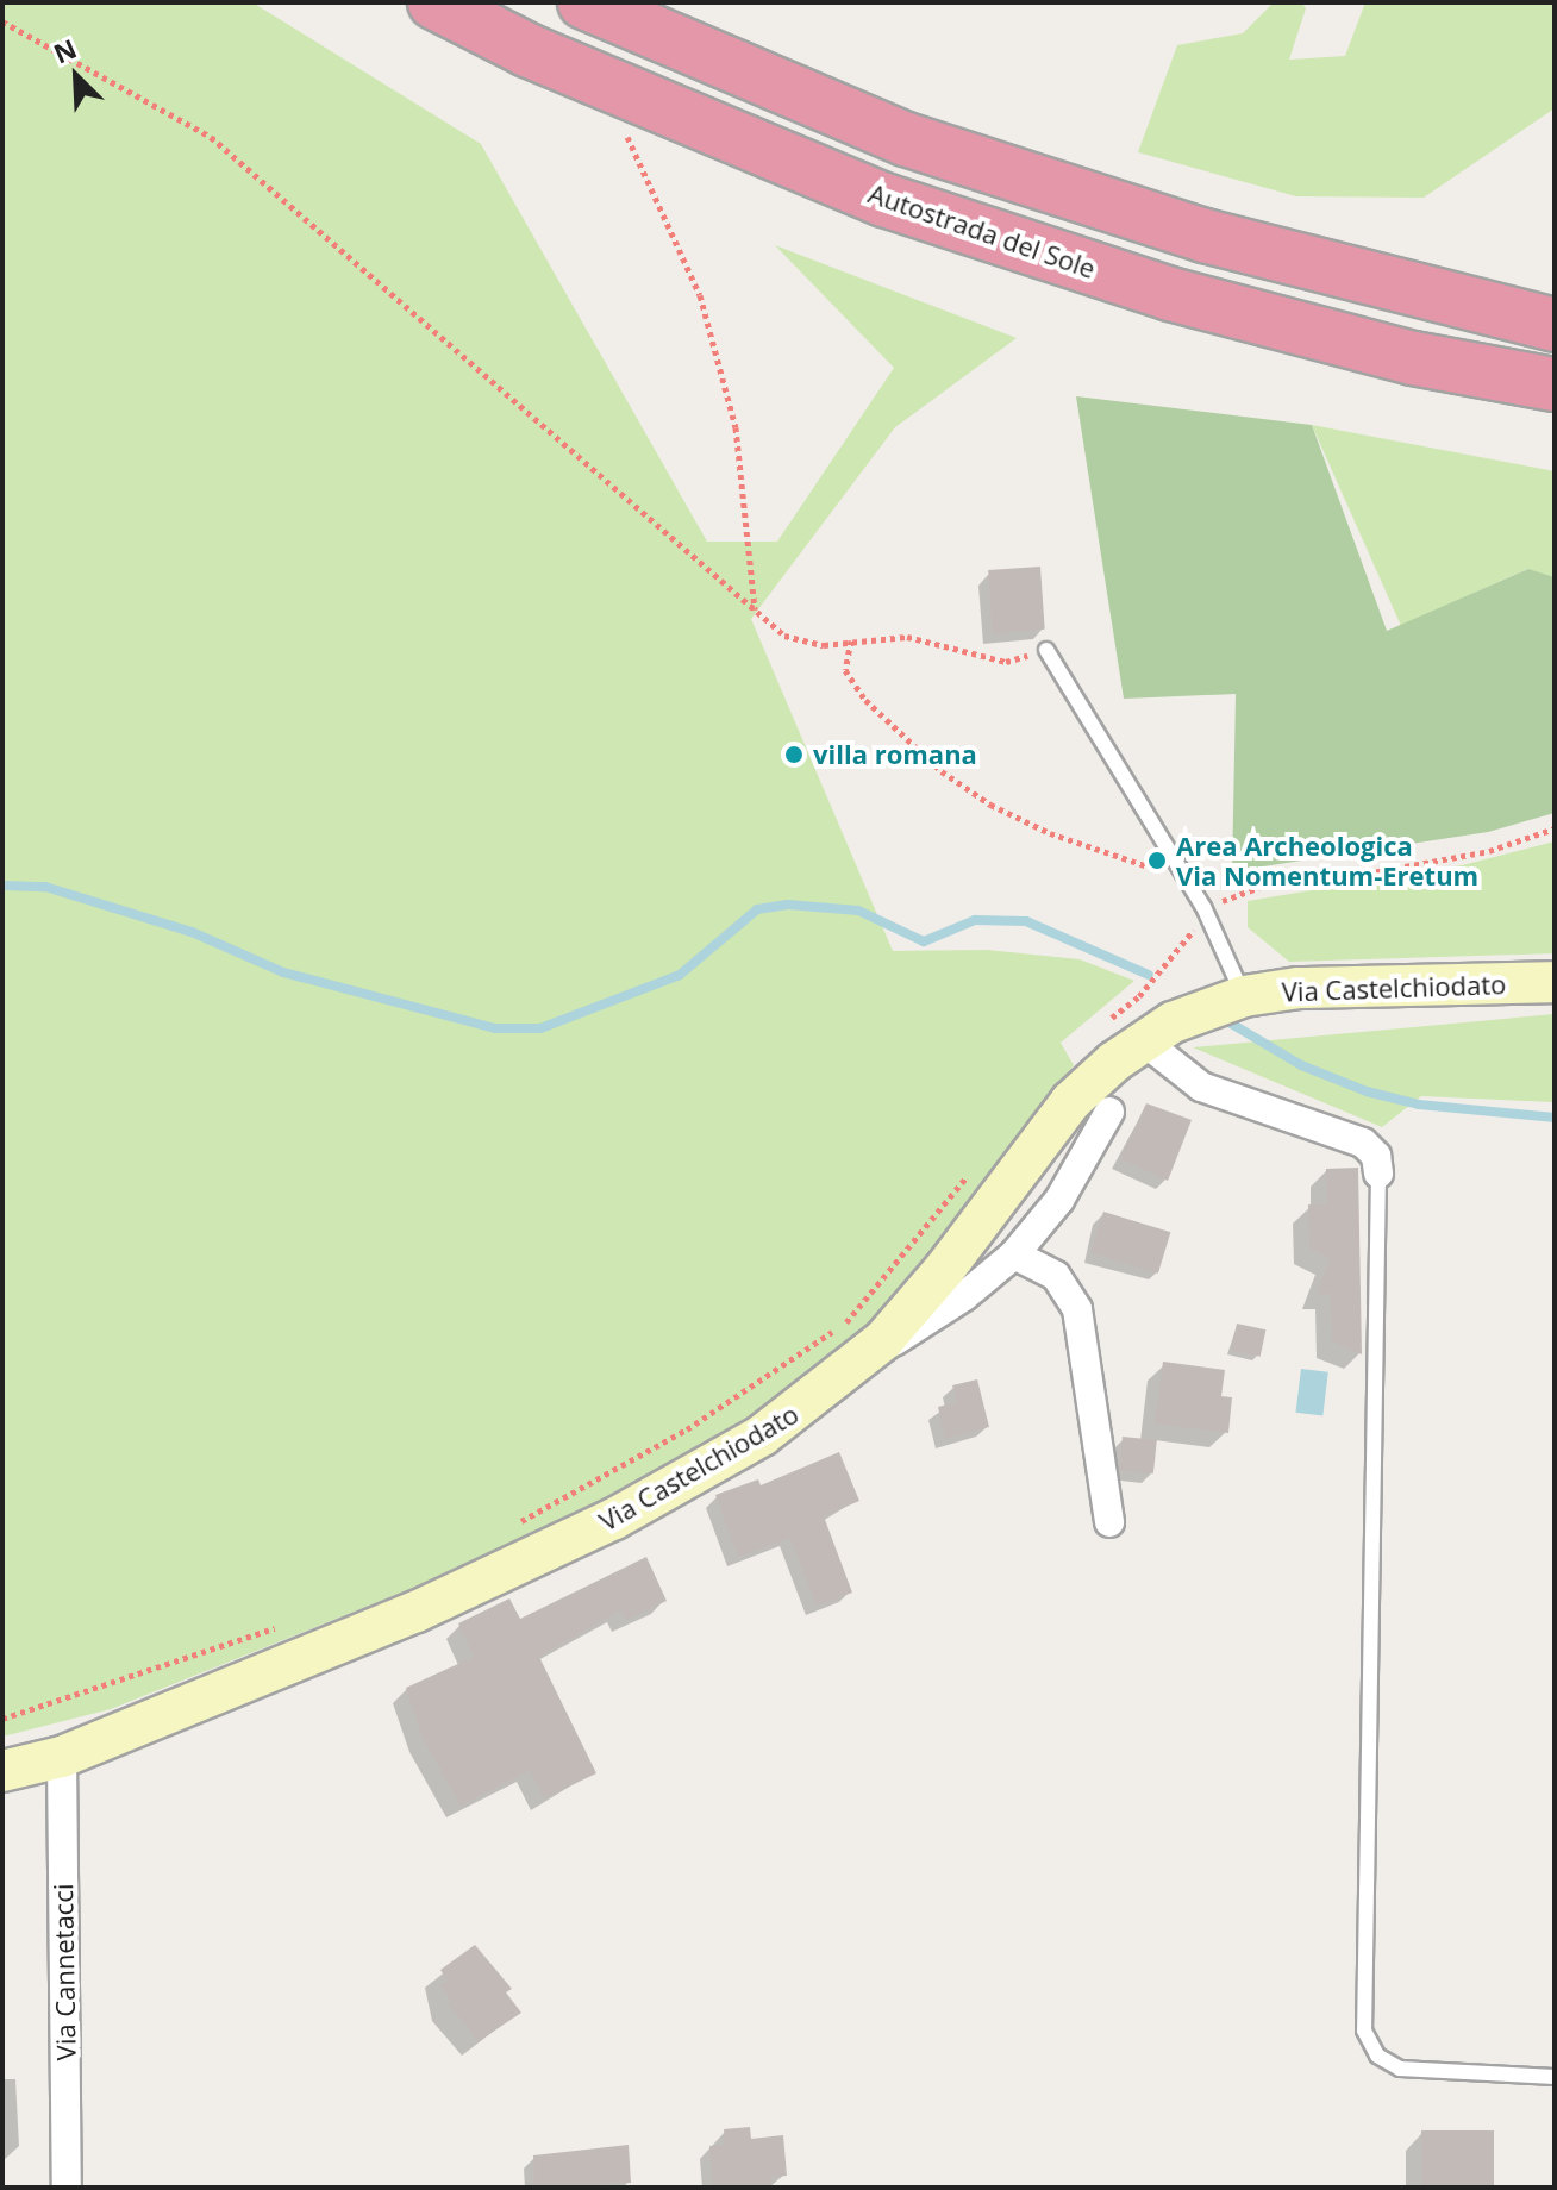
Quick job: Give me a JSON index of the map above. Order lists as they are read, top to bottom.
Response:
{
  "streets": {
    "highway": ["Autostrada del Sole"],
    "street": ["Via Castelchiodato", "Via Cannetacci"]
  },
  "crossings": [
    ["Via Castelchiodato", "Via Cannetacci"]
  ],
  "places": ["villa romana", "Area Archeologica Via Nomentum-Eretum"],
  "north": "top left"
}
